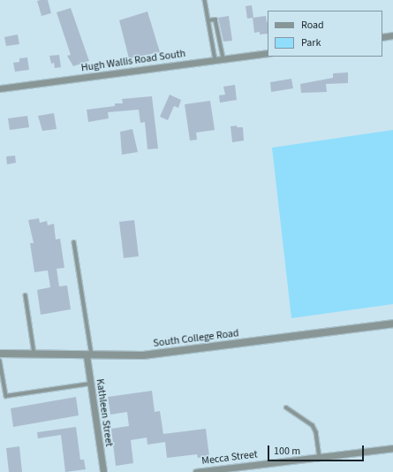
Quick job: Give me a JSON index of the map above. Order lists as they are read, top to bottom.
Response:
{
  "streets": {
    "street": [
      "Hugh Wallis Road South",
      "South College Road",
      "Kathleen Street",
      "Mecca Street"
    ]
  },
  "crossings": [
    ["South College Road", "Kathleen Street"]
  ],
  "legend": ["Road", "Park"],
  "scale_bar": "100 m"
}
